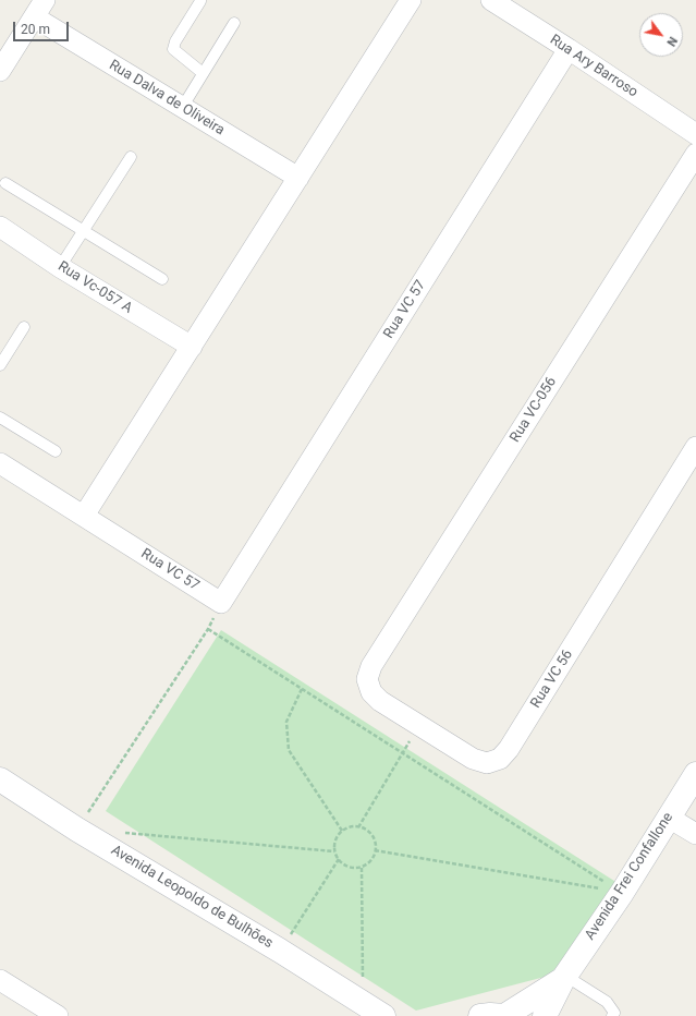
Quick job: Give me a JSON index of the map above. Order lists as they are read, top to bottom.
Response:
{
  "streets": {
    "street": [
      "Rua Ary Barroso",
      "Rua Dalva de Oliveira",
      "Rua Vc-057 A",
      "Rua VC 57",
      "Rua VC-056",
      "Rua VC 56",
      "Avenida Frei Confallone",
      "Avenida Leopoldo de Bulhões"
    ]
  },
  "crossings": [
    ["Rua Ary Barroso", "Rua VC 57"],
    ["Rua VC-056", "Rua VC 56"]
  ],
  "scale_bar": "20 m",
  "north": "bottom right"
}
